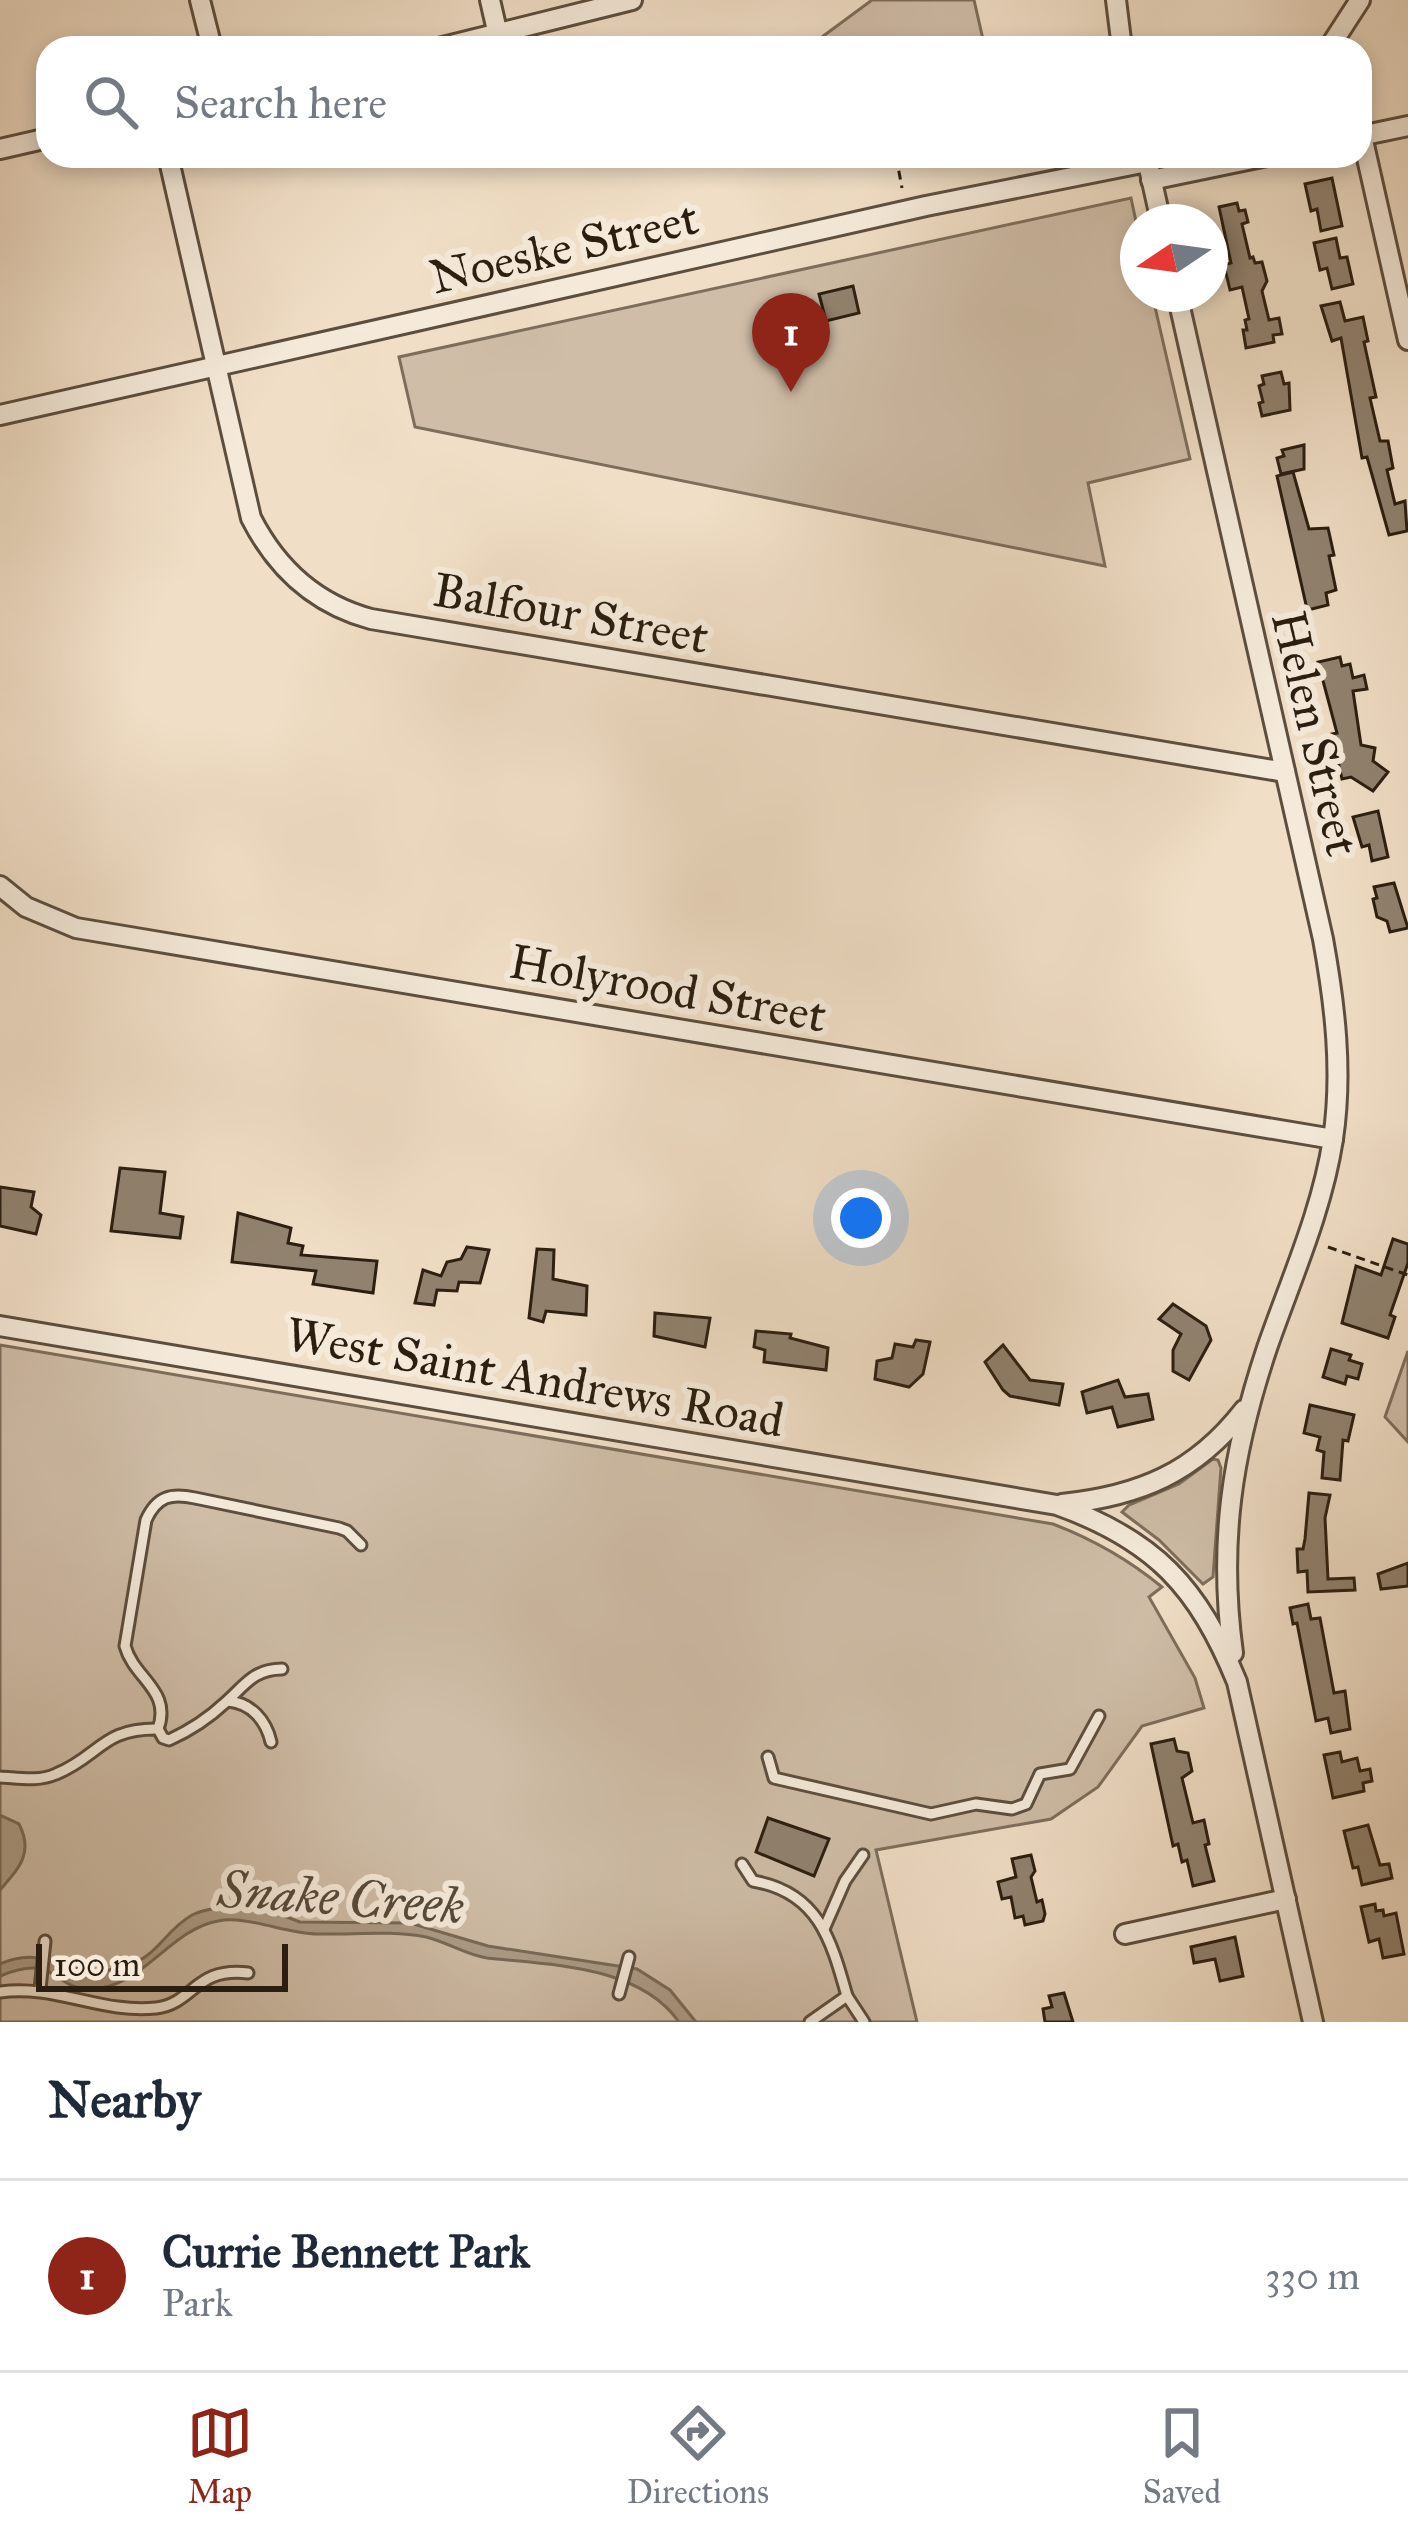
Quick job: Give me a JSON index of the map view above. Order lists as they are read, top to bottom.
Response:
{
  "streets": {
    "street": [
      "Noeske Street",
      "Balfour Street",
      "Helen Street",
      "Holyrood Street",
      "West Saint Andrews Road"
    ]
  },
  "crossings": [
    ["Noeske Street", "Balfour Street"],
    ["Balfour Street", "Helen Street"],
    ["Helen Street", "Holyrood Street"],
    ["Helen Street", "West Saint Andrews Road"]
  ],
  "water": ["Snake Creek"],
  "scale_bar": "100 m",
  "north": "left",
  "page": {
    "search": "Search here",
    "pins": "1",
    "scale": "100 m",
    "heading": "Nearby",
    "list": [
      {
        "mark": "1",
        "name": "Currie Bennett Park",
        "note": "Park",
        "value": "330 m"
      }
    ],
    "nav": ["Map", "Directions", "Saved"]
  }
}
